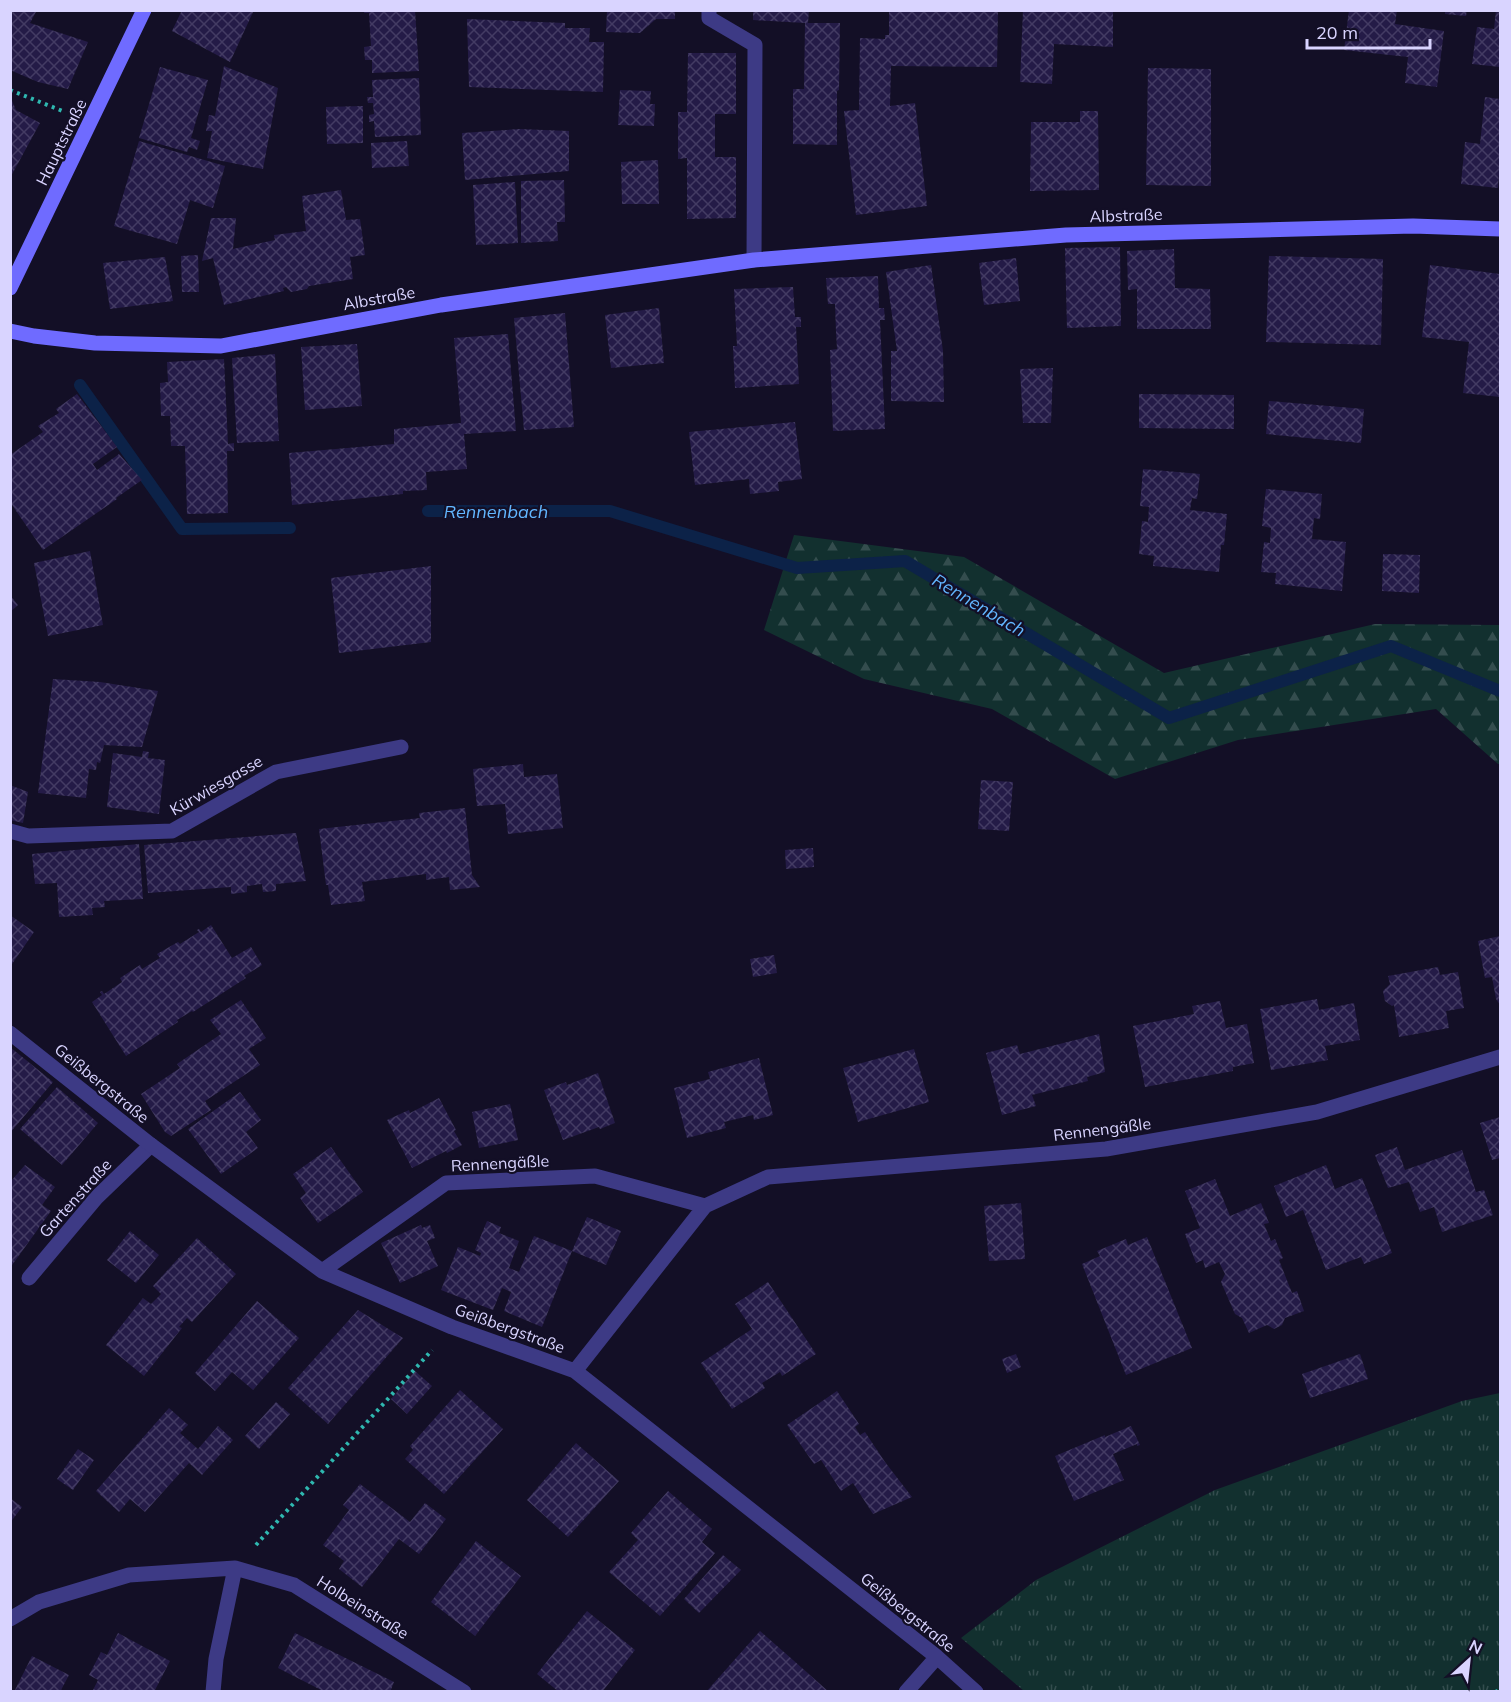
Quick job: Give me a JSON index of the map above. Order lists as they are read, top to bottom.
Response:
{
  "streets": {
    "main road": ["Hauptstraße", "Albstraße"],
    "street": [
      "Kürwiesgasse",
      "Geißbergstraße",
      "Rennengäßle",
      "Gartenstraße",
      "Holbeinstraße"
    ]
  },
  "crossings": [
    ["Geißbergstraße", "Rennengäßle"],
    ["Geißbergstraße", "Gartenstraße"]
  ],
  "water": ["Rennenbach"],
  "scale_bar": "20 m",
  "north": "top right"
}
